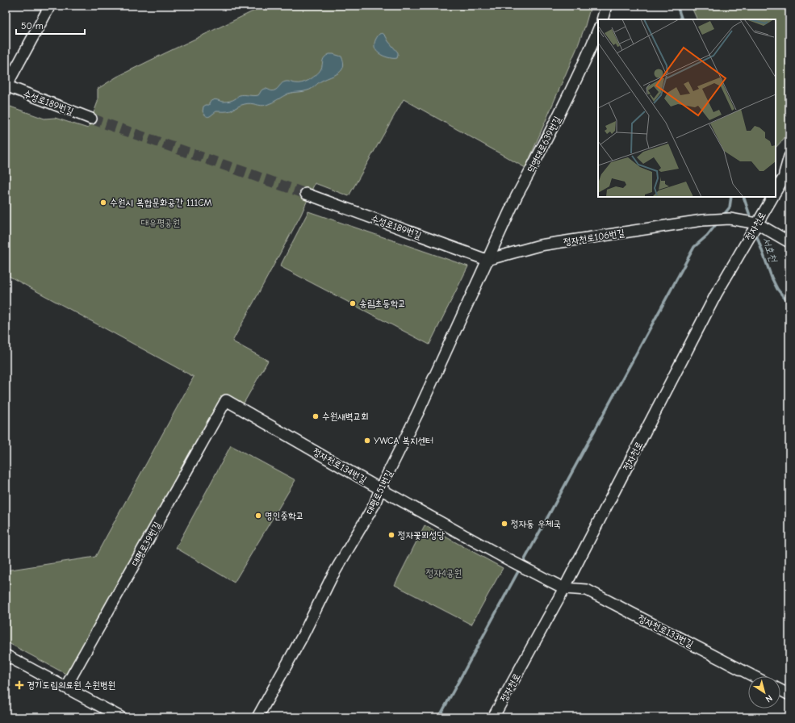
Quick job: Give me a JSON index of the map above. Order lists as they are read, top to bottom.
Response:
{
  "streets": {
    "street": [
      "수성로189번길",
      "덕영대로639번길",
      "정자천로",
      "정자천로106번길",
      "정자천로134번길",
      "대평로51번길",
      "대평로39번길",
      "정자천로133번길"
    ]
  },
  "crossings": [
    ["수성로189번길", "덕영대로639번길"],
    ["수성로189번길", "정자천로106번길"],
    ["수성로189번길", "대평로51번길"],
    ["덕영대로639번길", "정자천로106번길"],
    ["덕영대로639번길", "대평로51번길"],
    ["정자천로", "정자천로106번길"],
    ["정자천로", "정자천로134번길"],
    ["정자천로", "정자천로133번길"],
    ["정자천로106번길", "대평로51번길"],
    ["정자천로134번길", "대평로51번길"],
    ["정자천로134번길", "대평로39번길"],
    ["정자천로134번길", "정자천로133번길"]
  ],
  "water": ["서호천"],
  "parks": ["대유평공원", "정자4공원"],
  "places": {
    "other": [
      "수원시 복합문화공간 111CM",
      "송림초등학교",
      "수원새벽교회",
      "YWCA 복지센터",
      "명인중학교",
      "정자동 우체국",
      "정자꽃뫼성당"
    ],
    "health": ["경기도립의료원 수원병원"]
  },
  "scale_bar": "50 m",
  "north": "bottom right"
}
